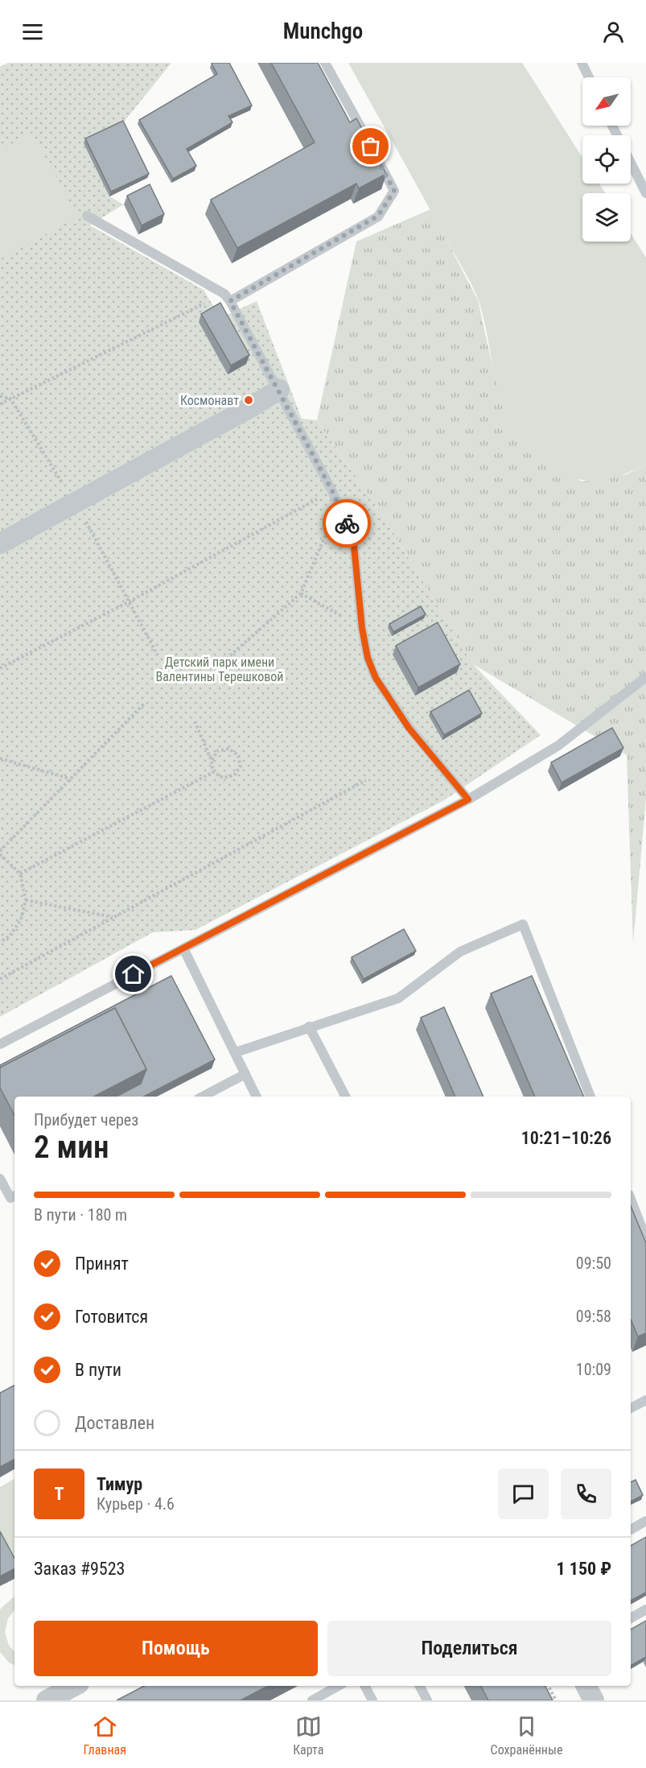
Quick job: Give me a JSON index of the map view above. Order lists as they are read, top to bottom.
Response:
{
  "parks": ["Детский парк имени Валентины Терешковой"],
  "places": ["Космонавт"],
  "north": "bottom left",
  "page": {
    "header": "Munchgo",
    "heading": ["2 мин", "Прибудет через", "10:21–10:26"],
    "panel": [
      "Тимур",
      "Курьер · 4.6",
      "Заказ #9523",
      "1 150 ₽"
    ],
    "bar": "В пути · 180 m",
    "list": [
      ["Принят", "09:50"],
      ["Готовится", "09:58"],
      ["В пути", "10:09"],
      "Доставлен"
    ],
    "round": "Т",
    "buttons": ["Помощь", "Поделиться"],
    "tabs": ["Главная", "Карта", "Сохранённые"]
  }
}
